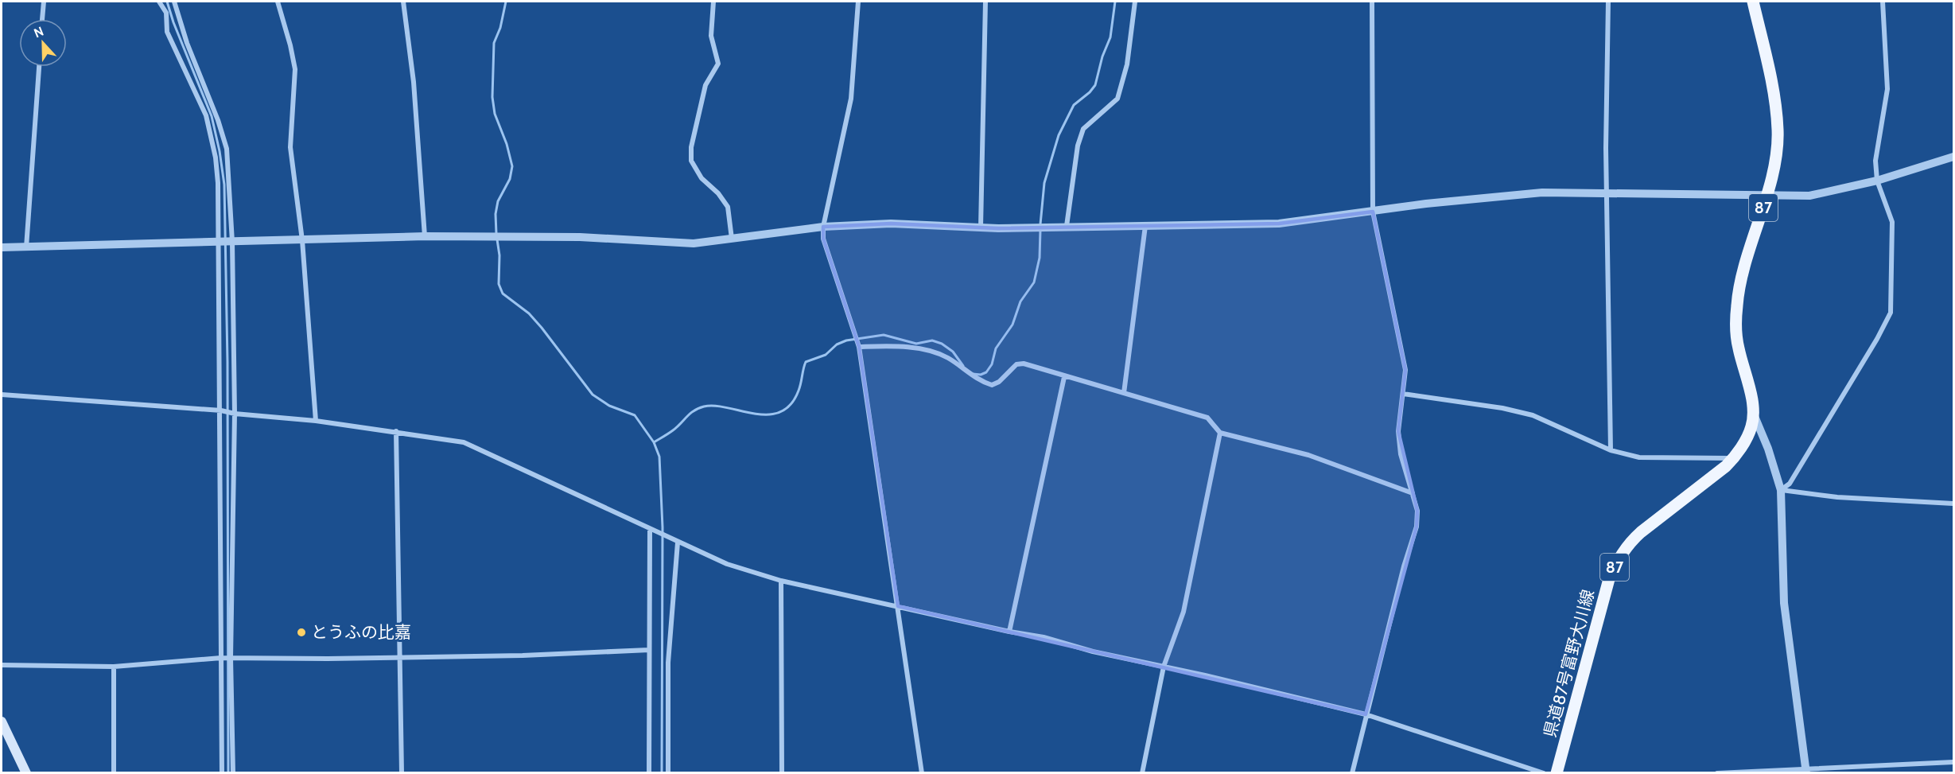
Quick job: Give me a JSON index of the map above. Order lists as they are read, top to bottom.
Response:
{
  "streets": {
    "main road": ["87", "県道87号富野大川線"]
  },
  "places": ["とうふの比嘉"],
  "north": "top"
}
